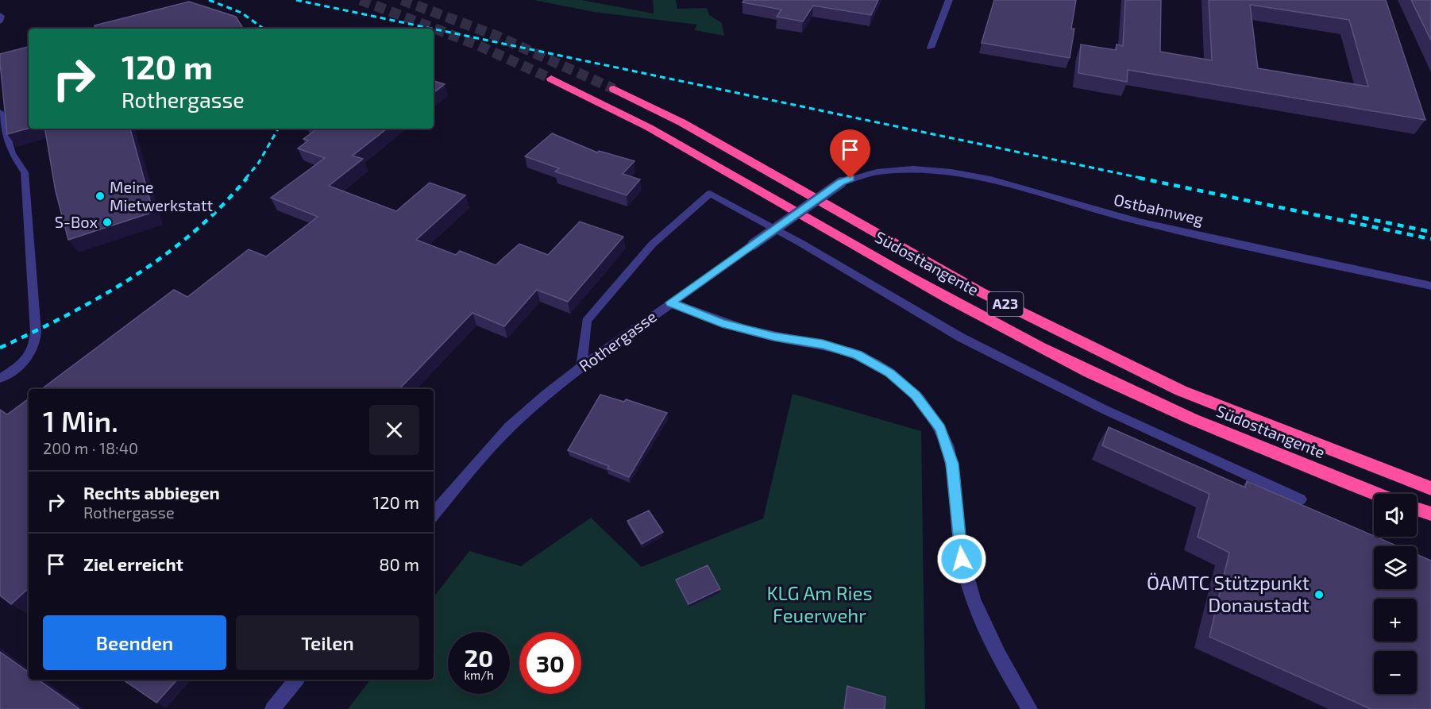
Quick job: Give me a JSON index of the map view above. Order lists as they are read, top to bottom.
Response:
{
  "streets": {
    "highway": ["Südosttangente", "A23"],
    "street": ["Ostbahnweg", "Rothergasse"]
  },
  "crossings": [
    ["Ostbahnweg", "Rothergasse"]
  ],
  "parks": ["KLG Am Ries Feuerwehr"],
  "places": ["Meine Mietwerkstatt", "S-Box", "ÖAMTC Stützpunkt Donaustadt"],
  "page": {
    "turn": ["120 m", "Rothergasse"],
    "heading": ["1 Min.", "200 m · 18:40"],
    "list": [
      {
        "name": "Rechts abbiegen",
        "note": "Rothergasse",
        "value": "120 m"
      },
      {
        "name": "Ziel erreicht",
        "value": "80 m"
      }
    ],
    "map_buttons": ["+", "−"],
    "buttons": ["Beenden", "Teilen"],
    "speed": "20 km/h",
    "limit": "30"
  }
}
